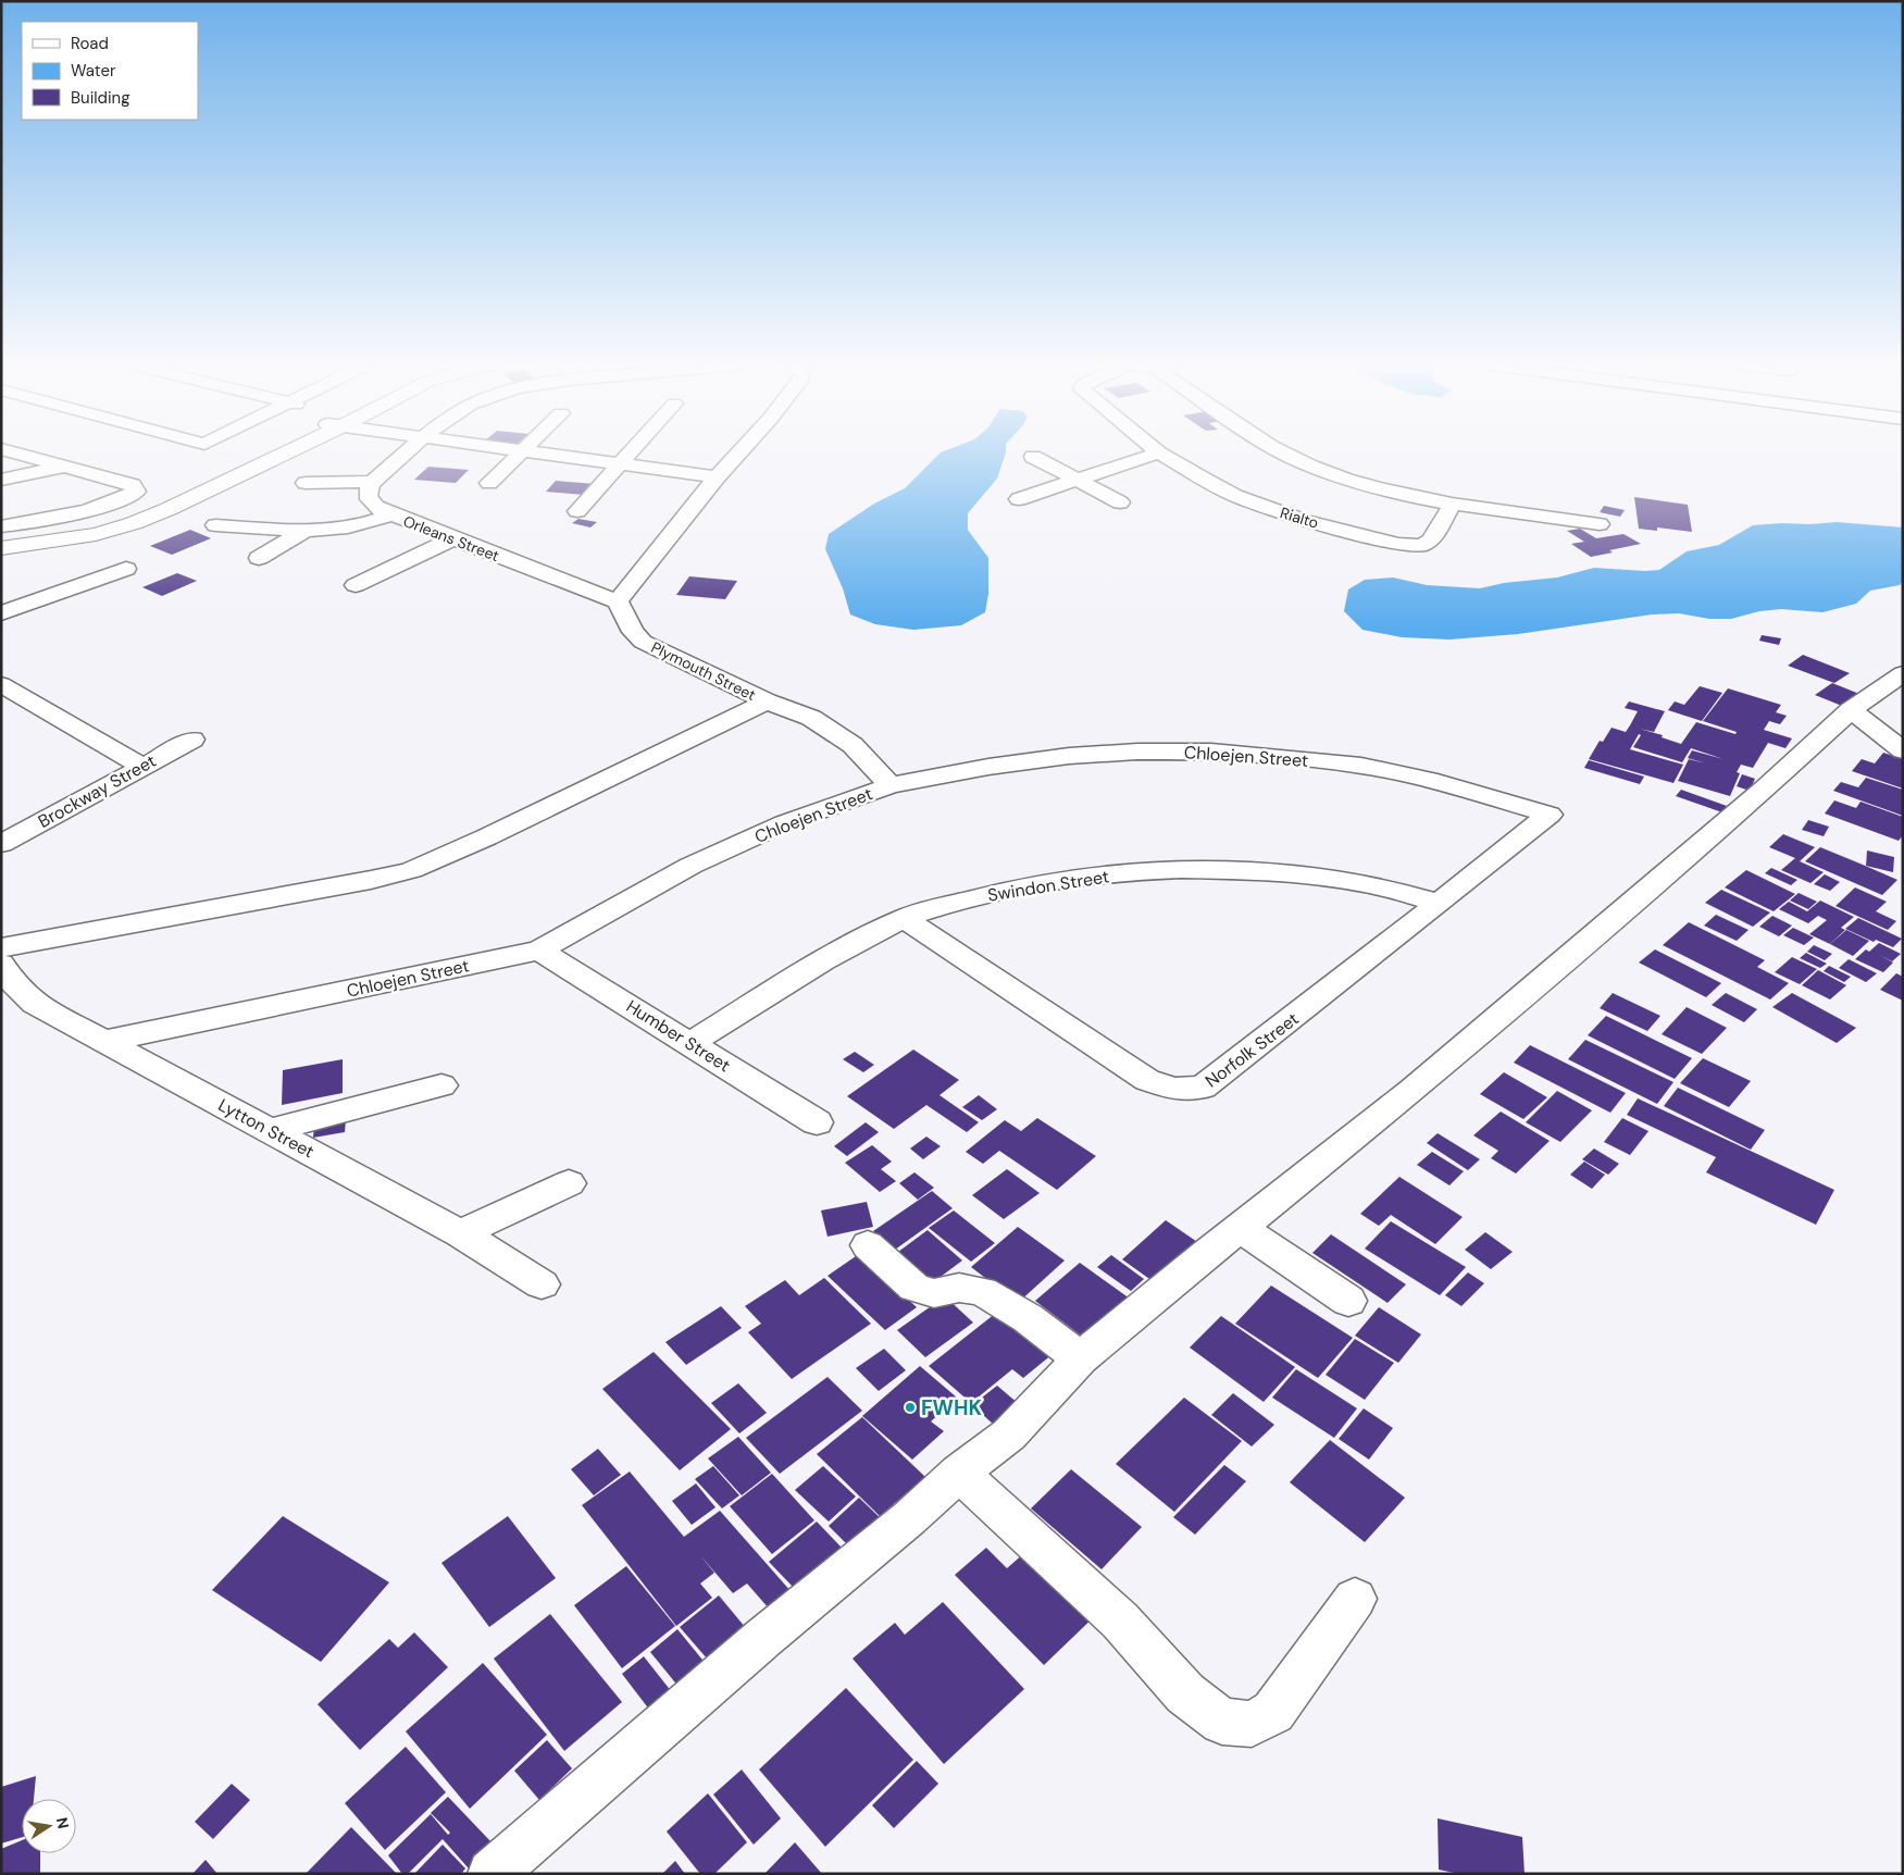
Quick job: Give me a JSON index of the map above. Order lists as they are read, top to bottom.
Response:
{
  "streets": {
    "street": [
      "Rialto",
      "Orleans Street",
      "Plymouth Street",
      "Chloejen Street",
      "Brockway Street",
      "Swindon Street",
      "Humber Street",
      "Norfolk Street",
      "Lytton Street"
    ]
  },
  "crossings": [
    ["Orleans Street", "Plymouth Street"],
    ["Plymouth Street", "Chloejen Street"],
    ["Chloejen Street", "Humber Street"],
    ["Chloejen Street", "Norfolk Street"],
    ["Chloejen Street", "Lytton Street"],
    ["Swindon Street", "Humber Street"],
    ["Swindon Street", "Norfolk Street"]
  ],
  "places": ["FWHK"],
  "legend": ["Road", "Water", "Building"],
  "north": "right"
}
